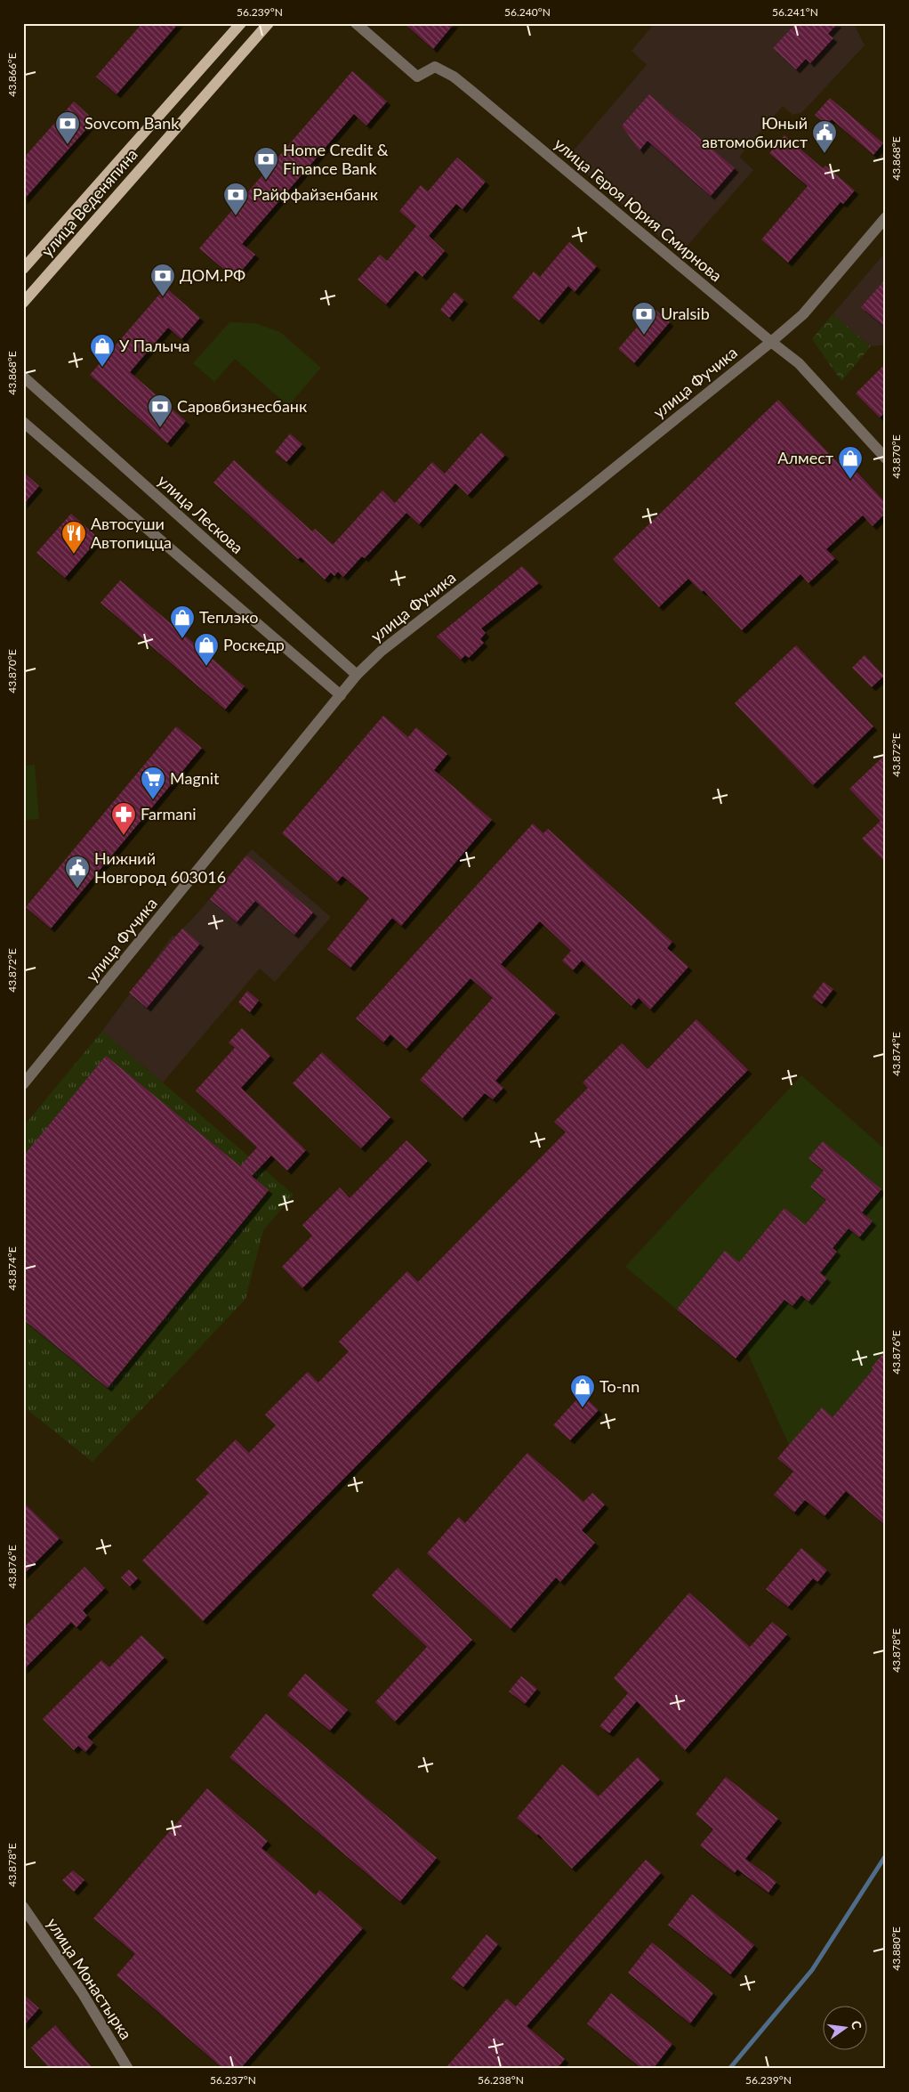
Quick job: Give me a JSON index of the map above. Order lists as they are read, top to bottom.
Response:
{
  "streets": {
    "main road": ["улица Веденяпина"],
    "street": [
      "улица Героя Юрия Смирнова",
      "улица Фучика",
      "улица Лескова",
      "улица Монастырка"
    ]
  },
  "crossings": [
    ["улица Героя Юрия Смирнова", "улица Фучика"],
    ["улица Фучика", "улица Лескова"]
  ],
  "places": {
    "bank": [
      "Sovcom Bank",
      "Home Credit & Finance Bank",
      "Райффайзенбанк",
      "ДОМ.РФ",
      "Uralsib",
      "Саровбизнесбанк"
    ],
    "public building": ["Юный автомобилист", "Нижний Новгород 603016"],
    "shop": [
      "У Палыча",
      "Алмест",
      "Теплэко",
      "Роскедр",
      "To-nn"
    ],
    "restaurant": ["Автосуши Автопицца"],
    "supermarket": ["Magnit"],
    "pharmacy": ["Farmani"]
  },
  "north": "right",
  "coordinates": [
    "56.239°N",
    "56.240°N",
    "56.241°N",
    "43.866°E",
    "43.868°E",
    "43.870°E",
    "43.872°E",
    "43.874°E",
    "43.876°E",
    "43.878°E",
    "43.880°E",
    "56.237°N",
    "56.238°N"
  ]
}
